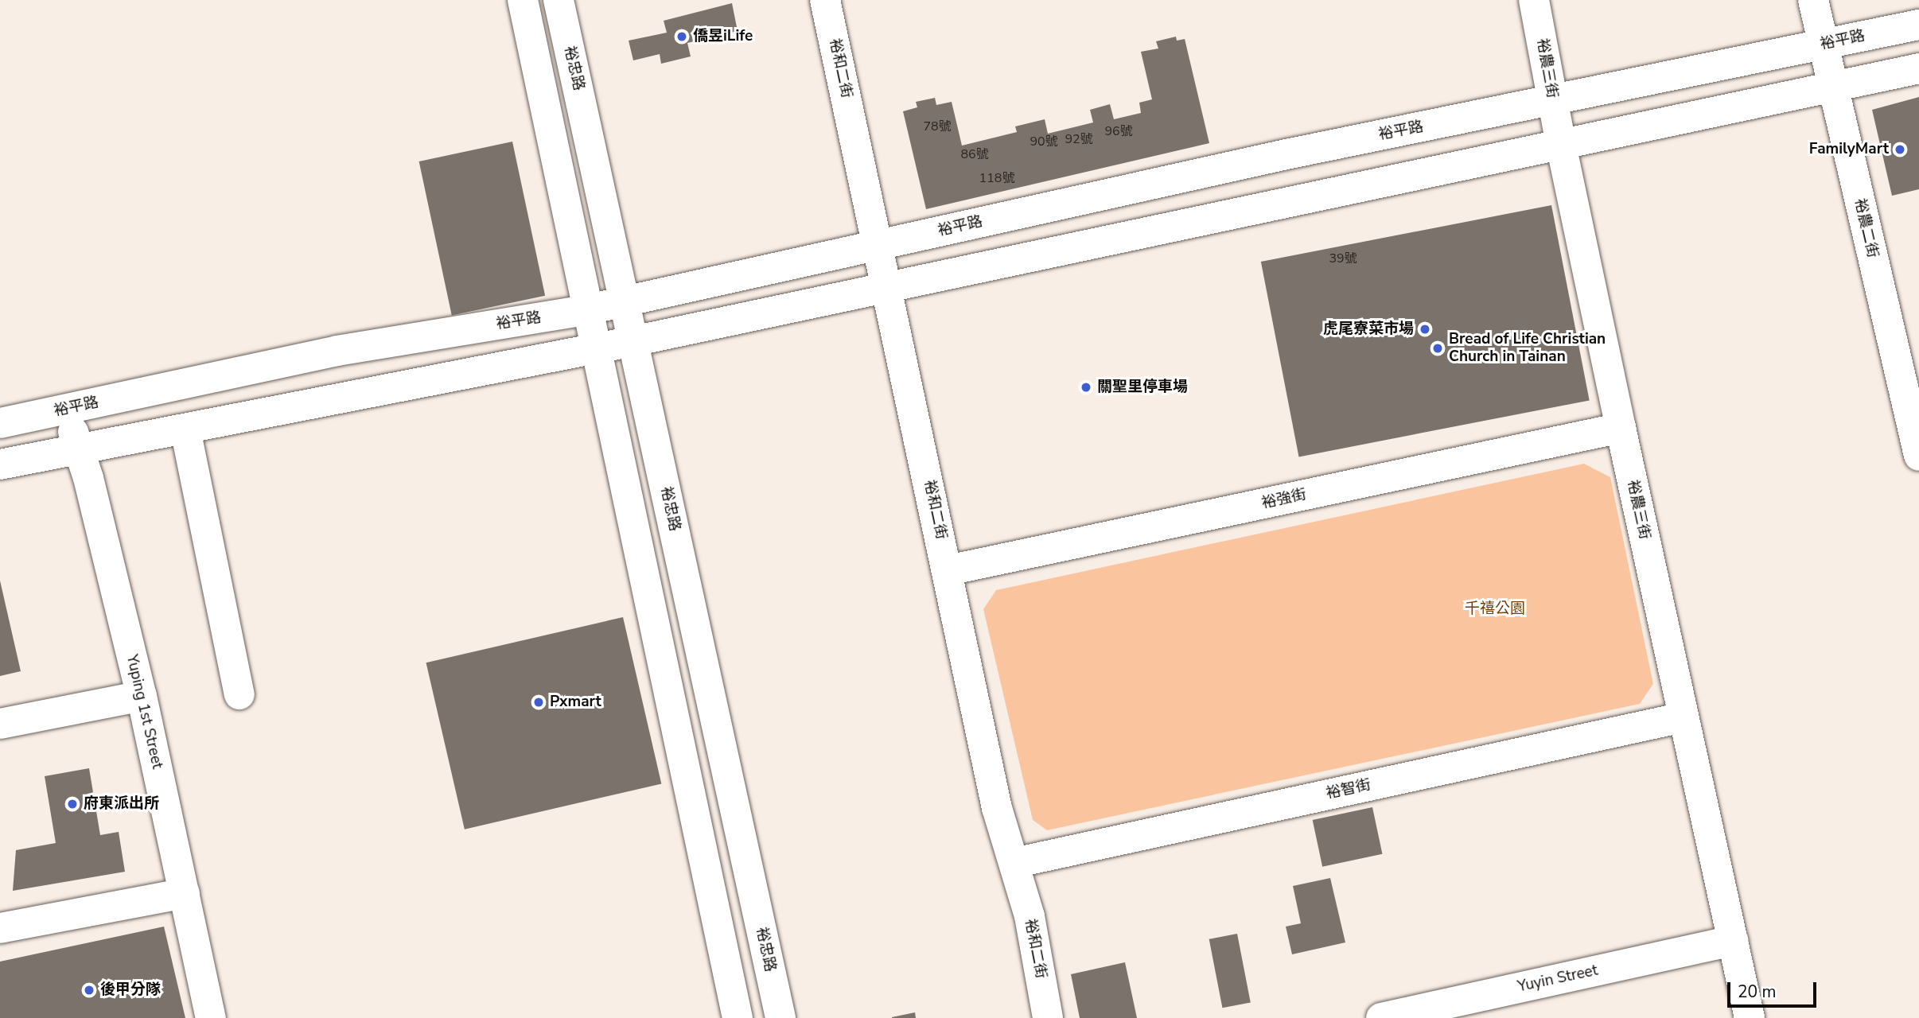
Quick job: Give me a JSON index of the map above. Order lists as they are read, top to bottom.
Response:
{
  "streets": {
    "street": [
      "裕平路",
      "裕忠路",
      "裕和二街",
      "裕農三街",
      "裕農二街",
      "裕強街",
      "Yuping 1st Street",
      "裕智街",
      "Yuyin Street"
    ]
  },
  "crossings": [
    ["裕平路", "裕忠路"],
    ["裕平路", "裕和二街"],
    ["裕平路", "裕農三街"],
    ["裕平路", "裕農二街"],
    ["裕平路", "Yuping 1st Street"],
    ["裕和二街", "裕強街"],
    ["裕和二街", "裕智街"],
    ["裕農三街", "裕強街"],
    ["裕農三街", "裕智街"],
    ["裕農三街", "Yuyin Street"]
  ],
  "parks": ["千禧公園"],
  "places": [
    "僑昱iLife",
    "FamilyMart",
    "虎尾寮菜市場",
    "Bread of Life Christian Church in Tainan",
    "關聖里停車場",
    "Pxmart",
    "府東派出所",
    "後甲分隊"
  ],
  "house_numbers": [
    "78號",
    "96號",
    "92號",
    "90號",
    "86號",
    "118號",
    "39號"
  ],
  "scale_bar": "20 m"
}
